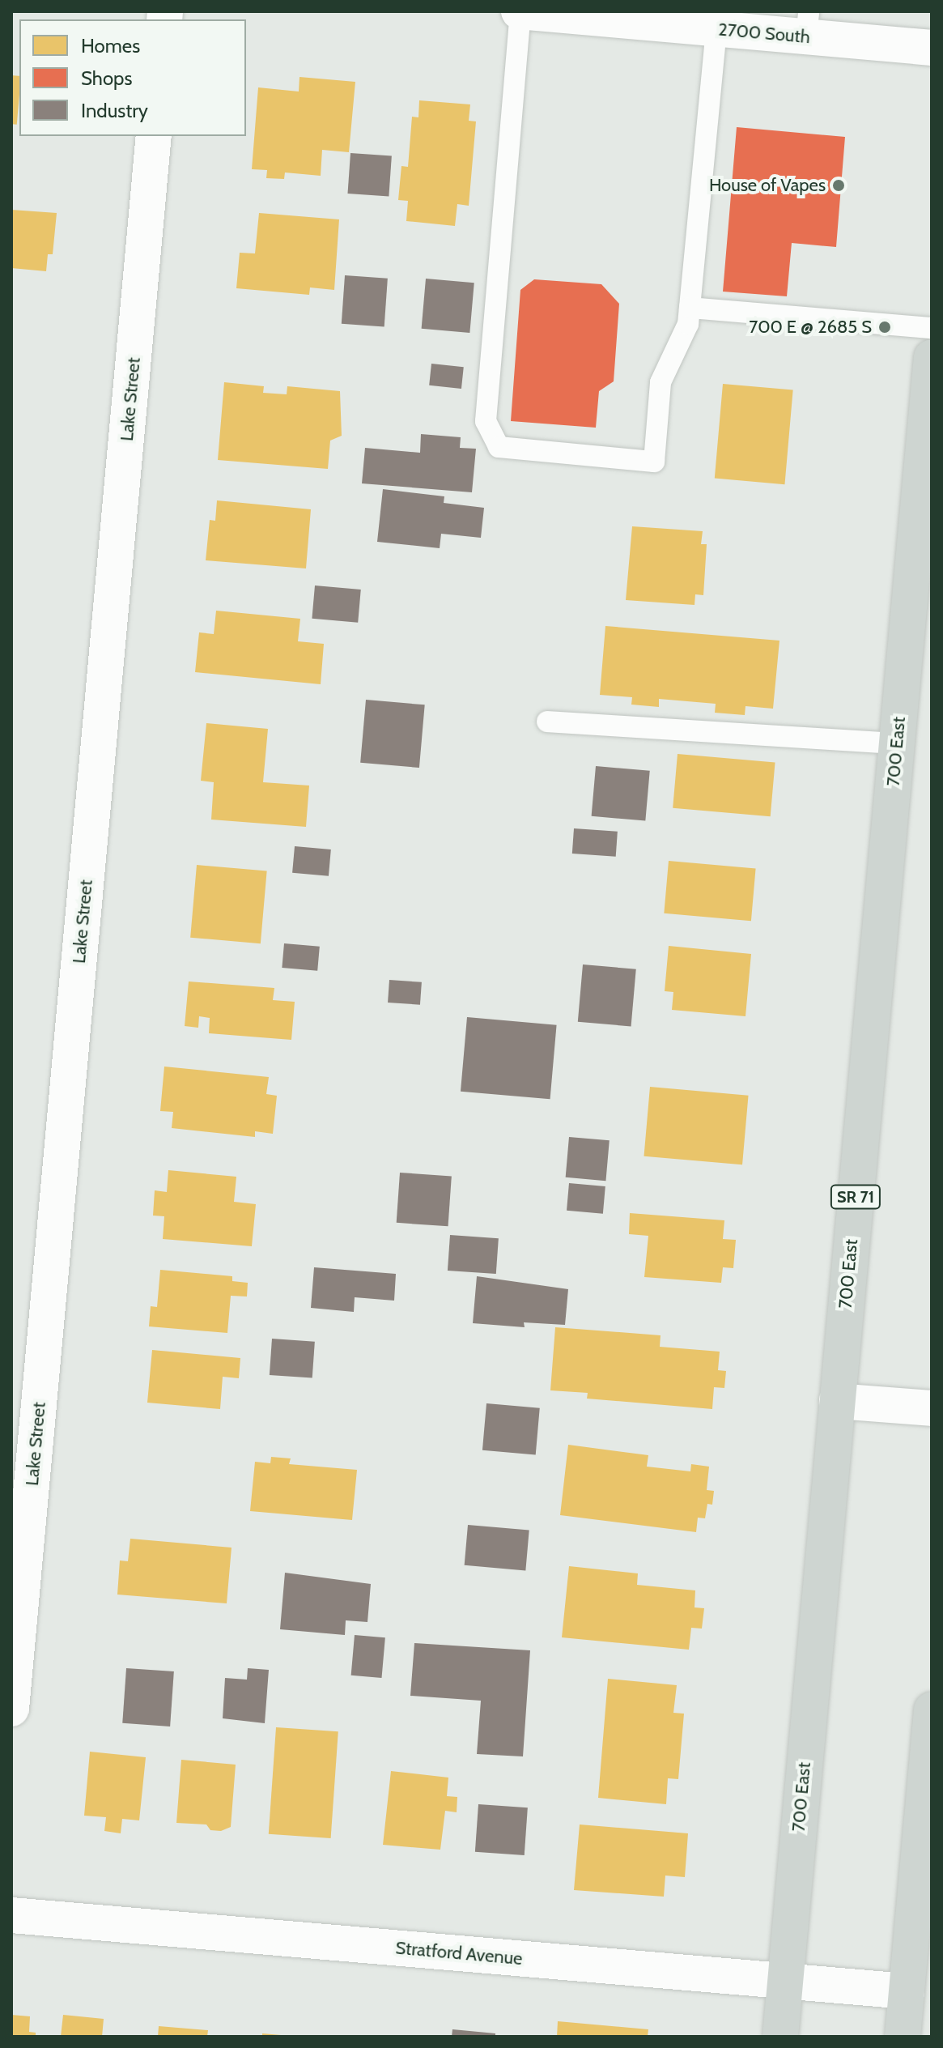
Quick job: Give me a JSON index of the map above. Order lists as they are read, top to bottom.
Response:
{
  "streets": {
    "main road": ["700 East", "SR 71"],
    "street": ["2700 South", "Lake Street", "Stratford Avenue"]
  },
  "crossings": [
    ["700 East", "Stratford Avenue"]
  ],
  "places": ["House of Vapes", "700 E @ 2685 S"],
  "legend": ["Homes", "Shops", "Industry"]
}
